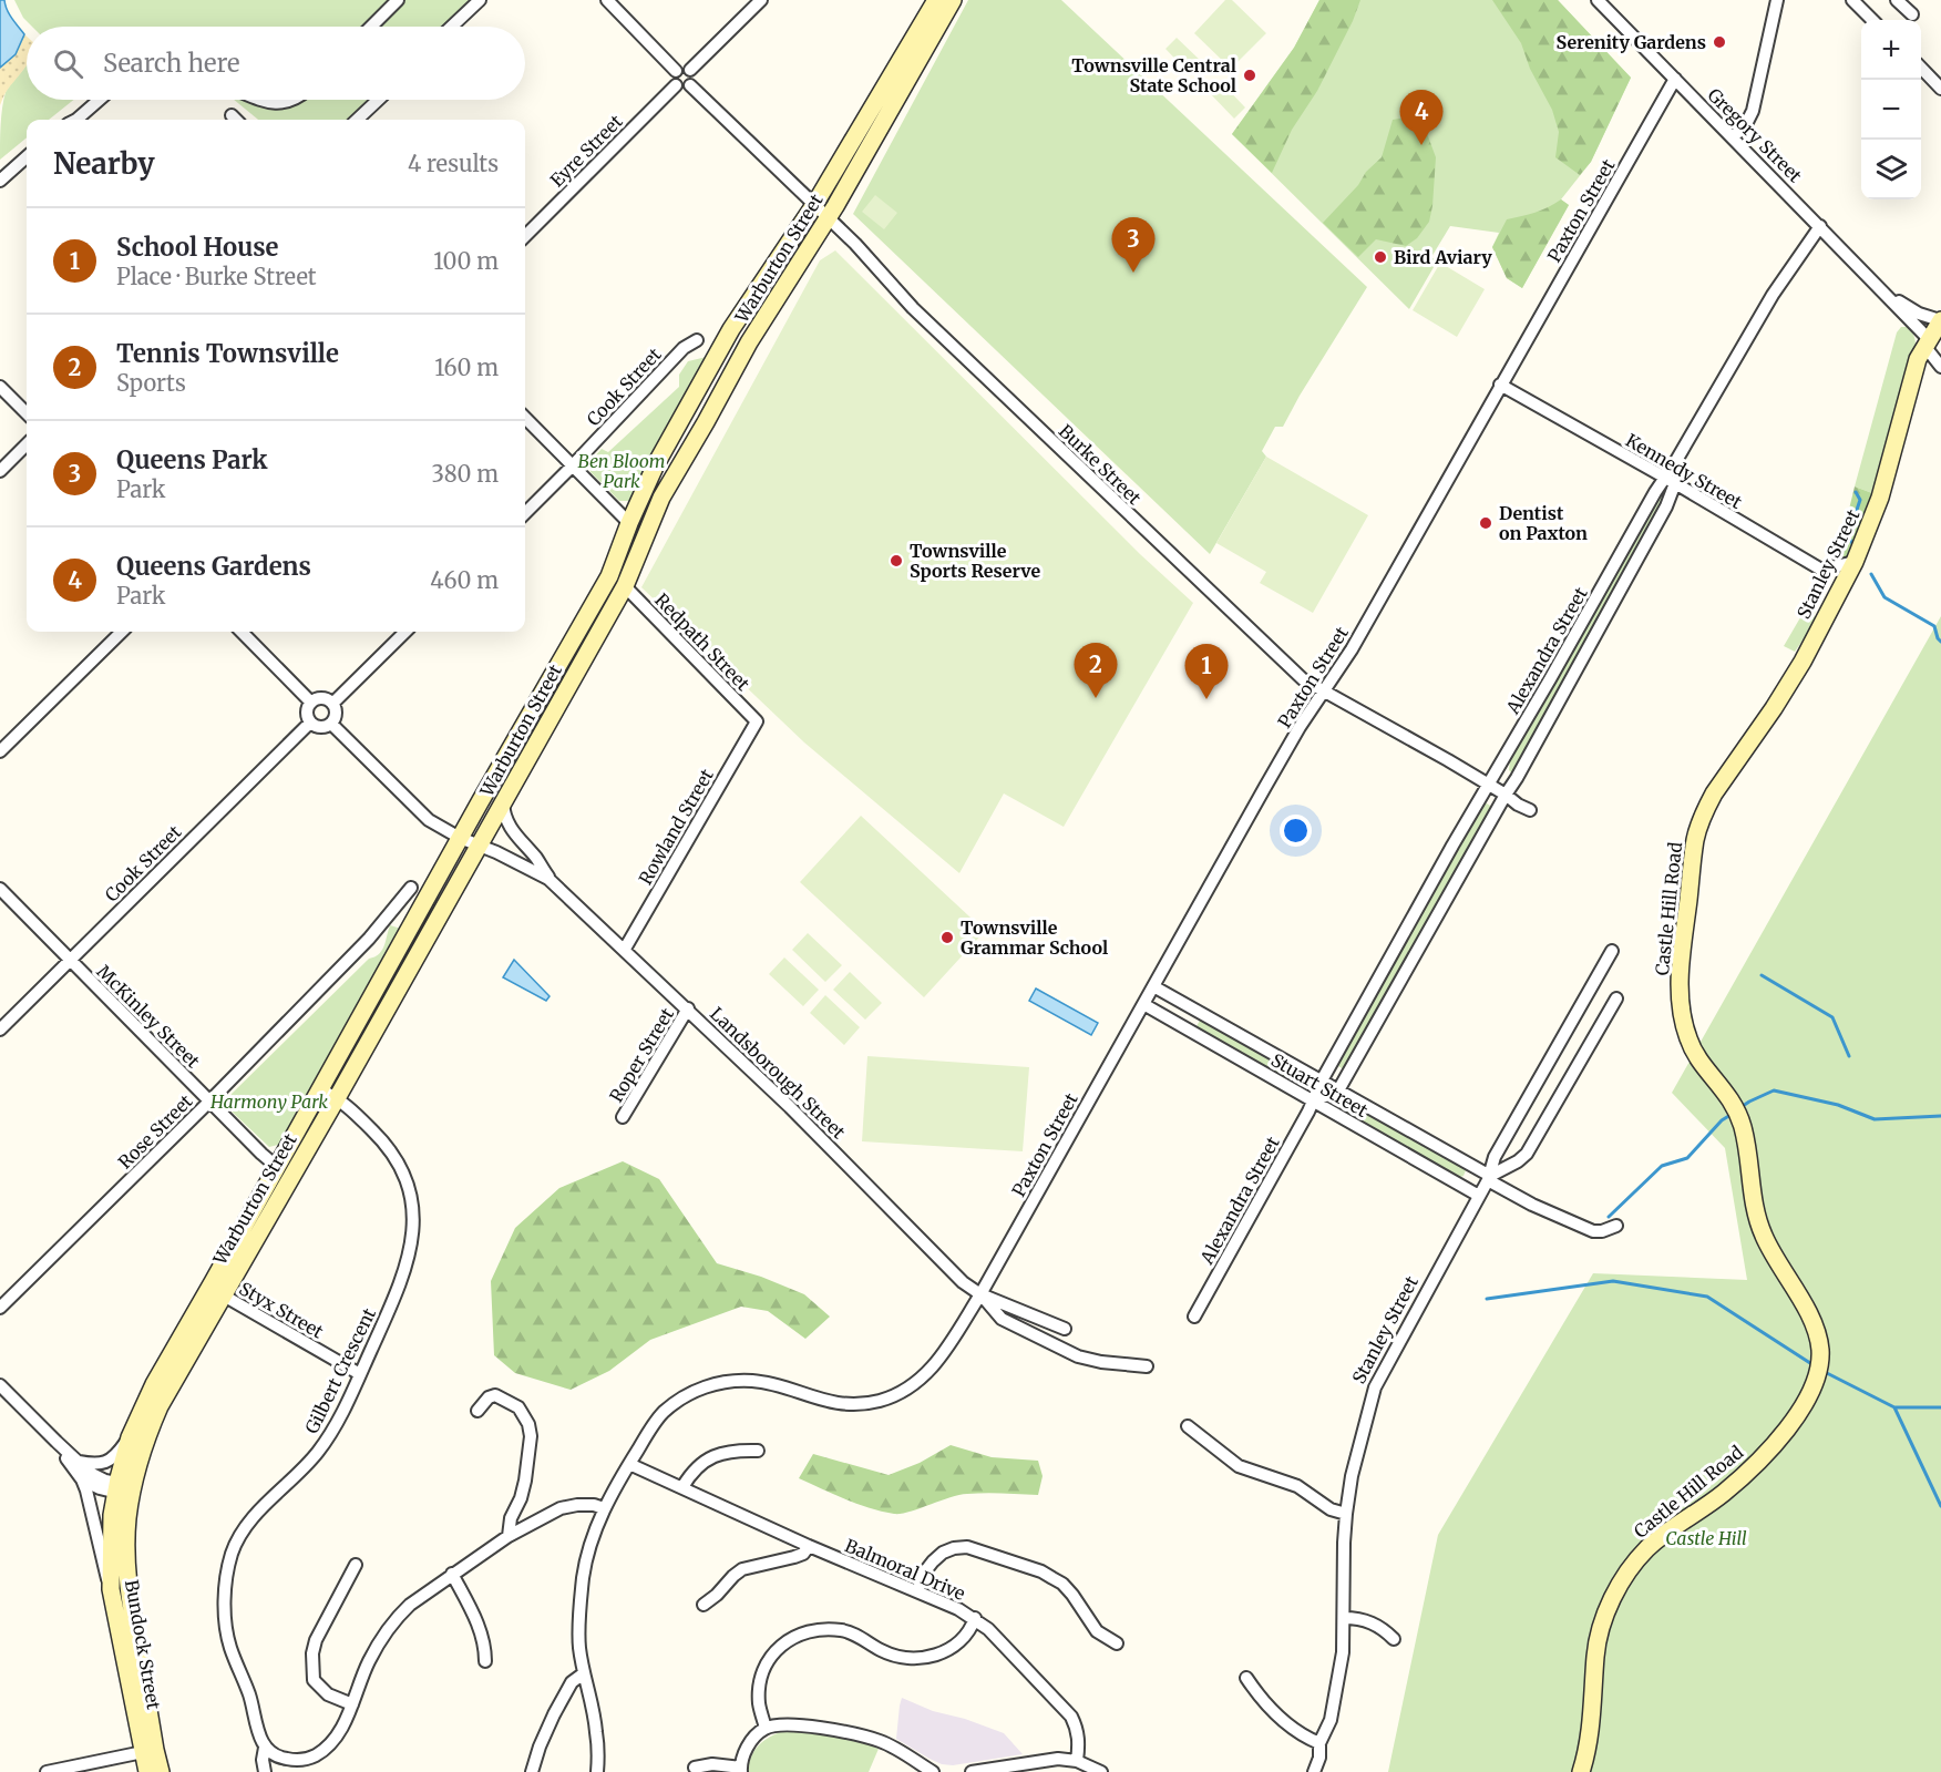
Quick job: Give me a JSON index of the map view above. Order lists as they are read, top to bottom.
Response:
{
  "streets": {
    "main road": [
      "Warburton Street",
      "Stanley Street",
      "Castle Hill Road",
      "Bundock Street"
    ],
    "street": [
      "Gregory Street",
      "Eyre Street",
      "Paxton Street",
      "Cook Street",
      "Burke Street",
      "Kennedy Street",
      "Redpath Street",
      "Alexandra Street",
      "Rowland Street",
      "McKinley Street",
      "Roper Street",
      "Landsborough Street",
      "Stuart Street",
      "Rose Street",
      "Styx Street",
      "Gilbert Crescent",
      "Balmoral Drive"
    ]
  },
  "crossings": [
    ["Gregory Street", "Paxton Street"],
    ["Gregory Street", "Stanley Street"],
    ["Gregory Street", "Alexandra Street"],
    ["Eyre Street", "Burke Street"],
    ["Paxton Street", "Burke Street"],
    ["Paxton Street", "Kennedy Street"],
    ["Paxton Street", "Landsborough Street"],
    ["Paxton Street", "Stuart Street"],
    ["Paxton Street", "Balmoral Drive"],
    ["Warburton Street", "Burke Street"],
    ["Warburton Street", "Redpath Street"],
    ["Warburton Street", "McKinley Street"],
    ["Warburton Street", "Landsborough Street"],
    ["Warburton Street", "Styx Street"],
    ["Warburton Street", "Gilbert Crescent"],
    ["Warburton Street", "Bundock Street"],
    ["Cook Street", "McKinley Street"],
    ["Cook Street", "Landsborough Street"],
    ["Burke Street", "Alexandra Street"],
    ["Kennedy Street", "Stanley Street"],
    ["Kennedy Street", "Alexandra Street"],
    ["Stanley Street", "Castle Hill Road"],
    ["Stanley Street", "Stuart Street"],
    ["Redpath Street", "Rowland Street"],
    ["Alexandra Street", "Stuart Street"],
    ["Rowland Street", "Landsborough Street"],
    ["McKinley Street", "Rose Street"],
    ["Roper Street", "Landsborough Street"],
    ["Styx Street", "Gilbert Crescent"]
  ],
  "parks": ["Ben Bloom Park", "Harmony Park", "Castle Hill"],
  "places": [
    "Serenity Gardens",
    "Townsville Central State School",
    "Bird Aviary",
    "Dentist on Paxton",
    "Townsville Sports Reserve",
    "Townsville Grammar School"
  ],
  "page": {
    "map_buttons": ["+", "−"],
    "search": "Search here",
    "pins": [
      "4",
      "3",
      "2",
      "1"
    ],
    "heading": ["Nearby", "4 results"],
    "list": [
      {
        "mark": "1",
        "name": "School House",
        "note": "Place · Burke Street",
        "value": "100 m"
      },
      {
        "mark": "2",
        "name": "Tennis Townsville",
        "note": "Sports",
        "value": "160 m"
      },
      {
        "mark": "3",
        "name": "Queens Park",
        "note": "Park",
        "value": "380 m"
      },
      {
        "mark": "4",
        "name": "Queens Gardens",
        "note": "Park",
        "value": "460 m"
      }
    ]
  }
}
